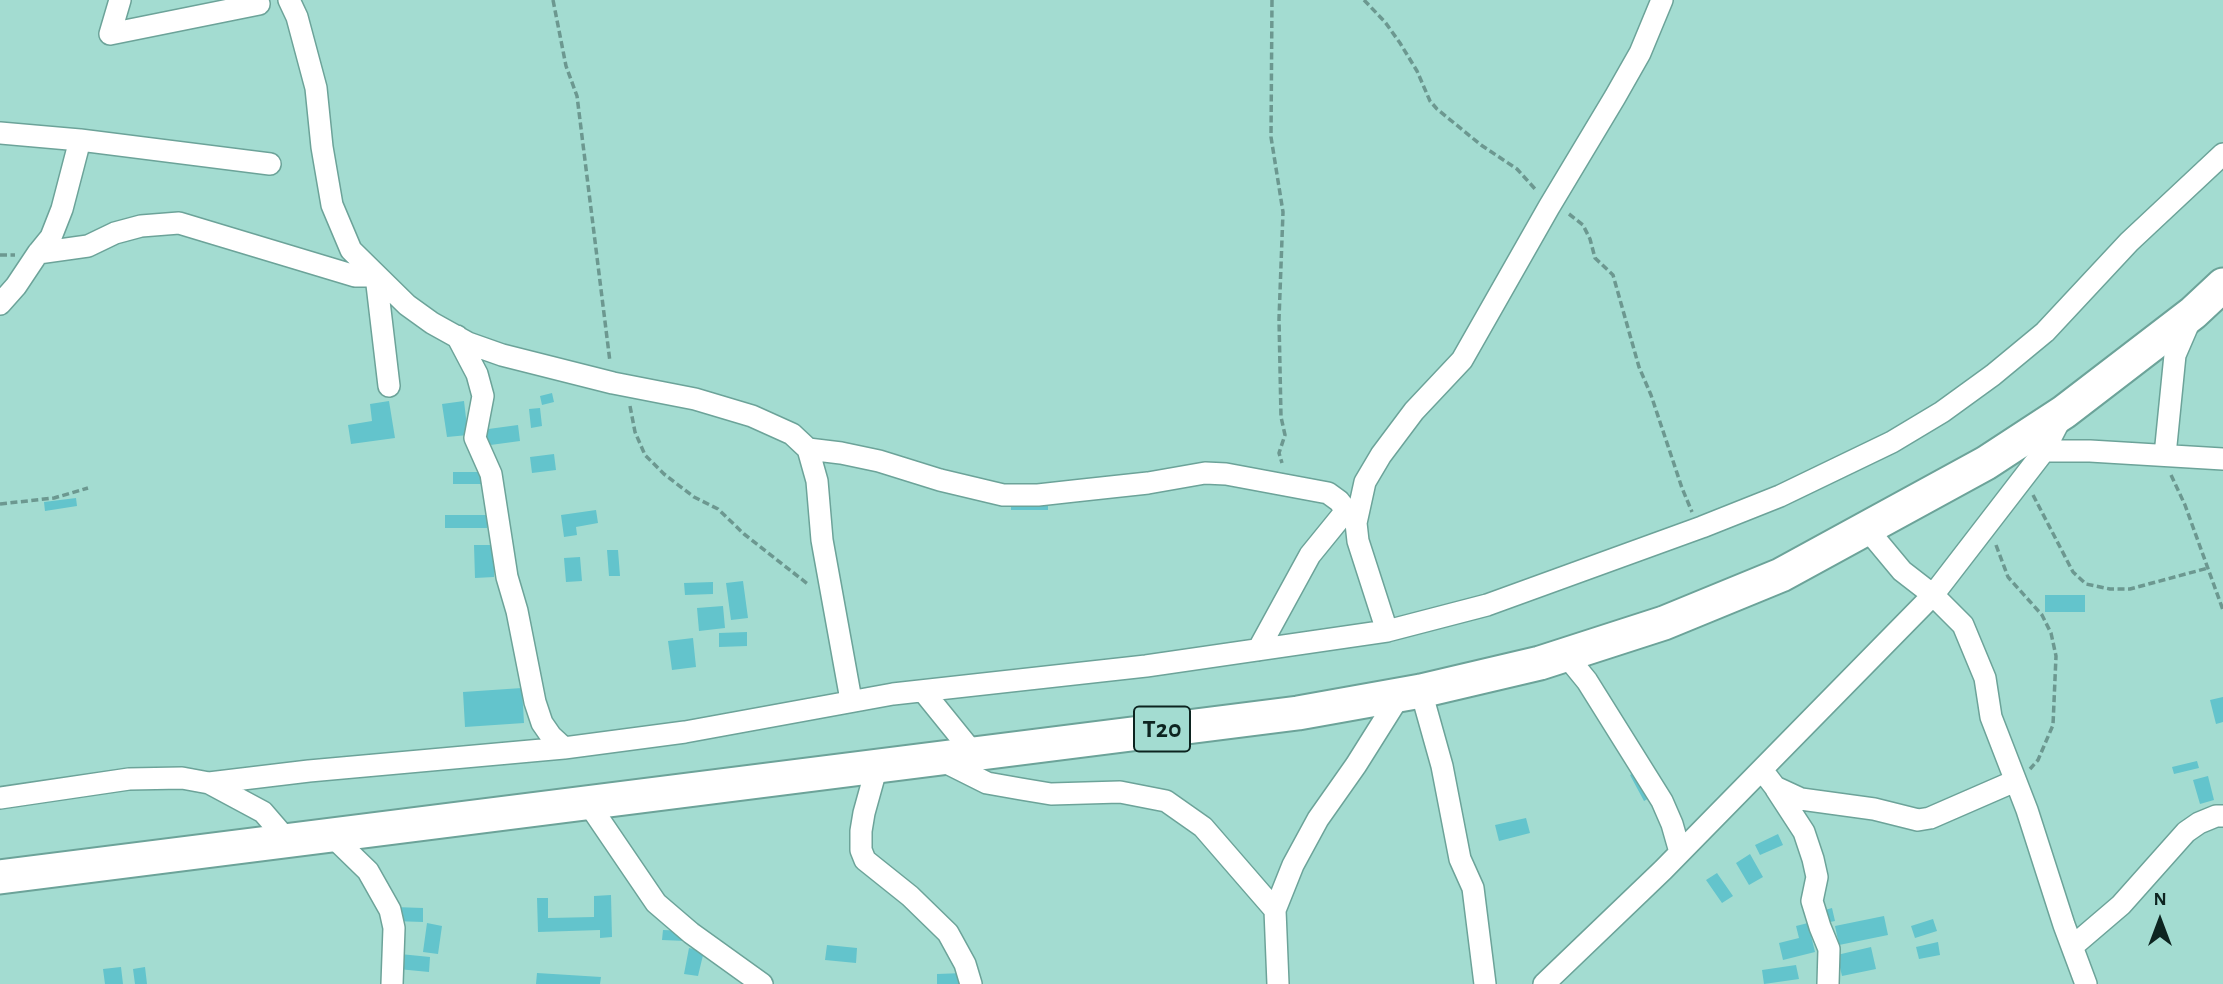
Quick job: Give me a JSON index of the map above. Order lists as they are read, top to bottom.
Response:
{
  "streets": {
    "main road": ["T20"]
  },
  "north": "top"
}
